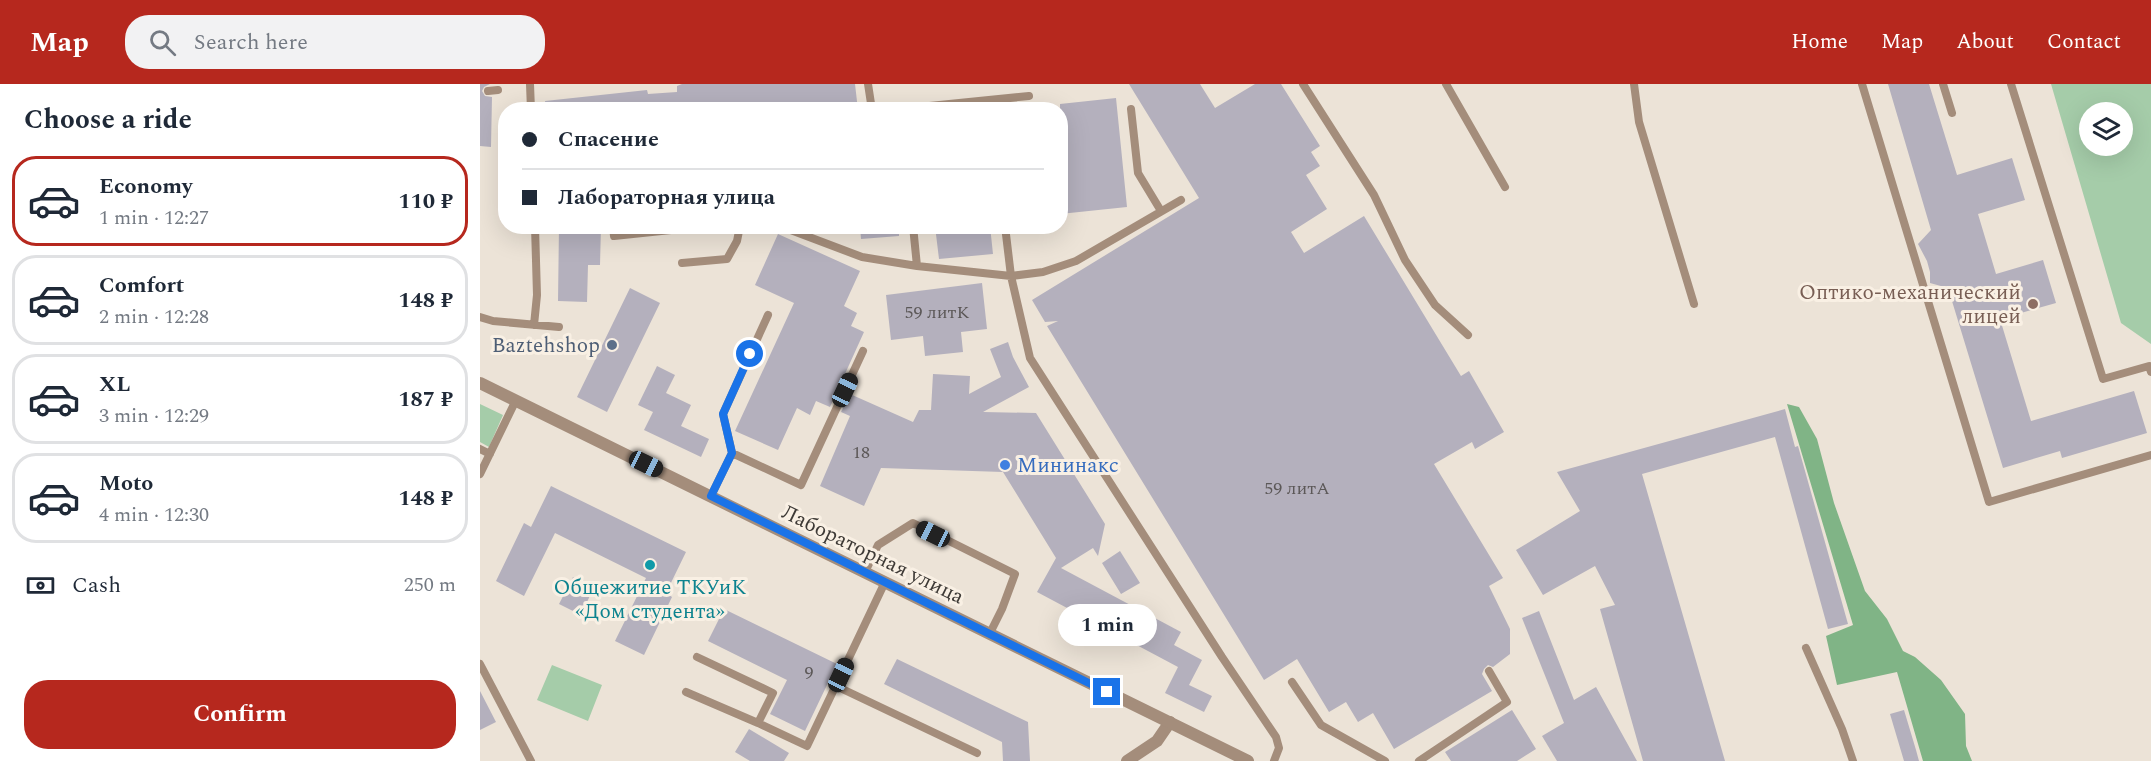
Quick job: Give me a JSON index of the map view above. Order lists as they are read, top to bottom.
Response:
{
  "streets": {
    "street": ["Лабораторная улица"]
  },
  "places": [
    "Оптико-механический лицей",
    "Baztehshop",
    "Мининакс",
    "Общежитие ТКУиК «Дом студента»"
  ],
  "house_numbers": [
    "59 литК",
    "18",
    "59 литА",
    "9"
  ],
  "page": {
    "header": "Map",
    "search": "Search here",
    "nav": [
      "Home",
      "Map",
      "About",
      "Contact"
    ],
    "heading": "Choose a ride",
    "banner": ["Спасение", "Лабораторная улица"],
    "list": [
      {
        "name": "Economy",
        "note": "1 min · 12:27",
        "value": "110 ₽"
      },
      {
        "name": "Comfort",
        "note": "2 min · 12:28",
        "value": "148 ₽"
      },
      {
        "name": "XL",
        "note": "3 min · 12:29",
        "value": "187 ₽"
      },
      {
        "name": "Moto",
        "note": "4 min · 12:30",
        "value": "148 ₽"
      }
    ],
    "pay": ["Cash", "250 m"],
    "bubble": "1 min",
    "buttons": "Confirm"
  }
}
